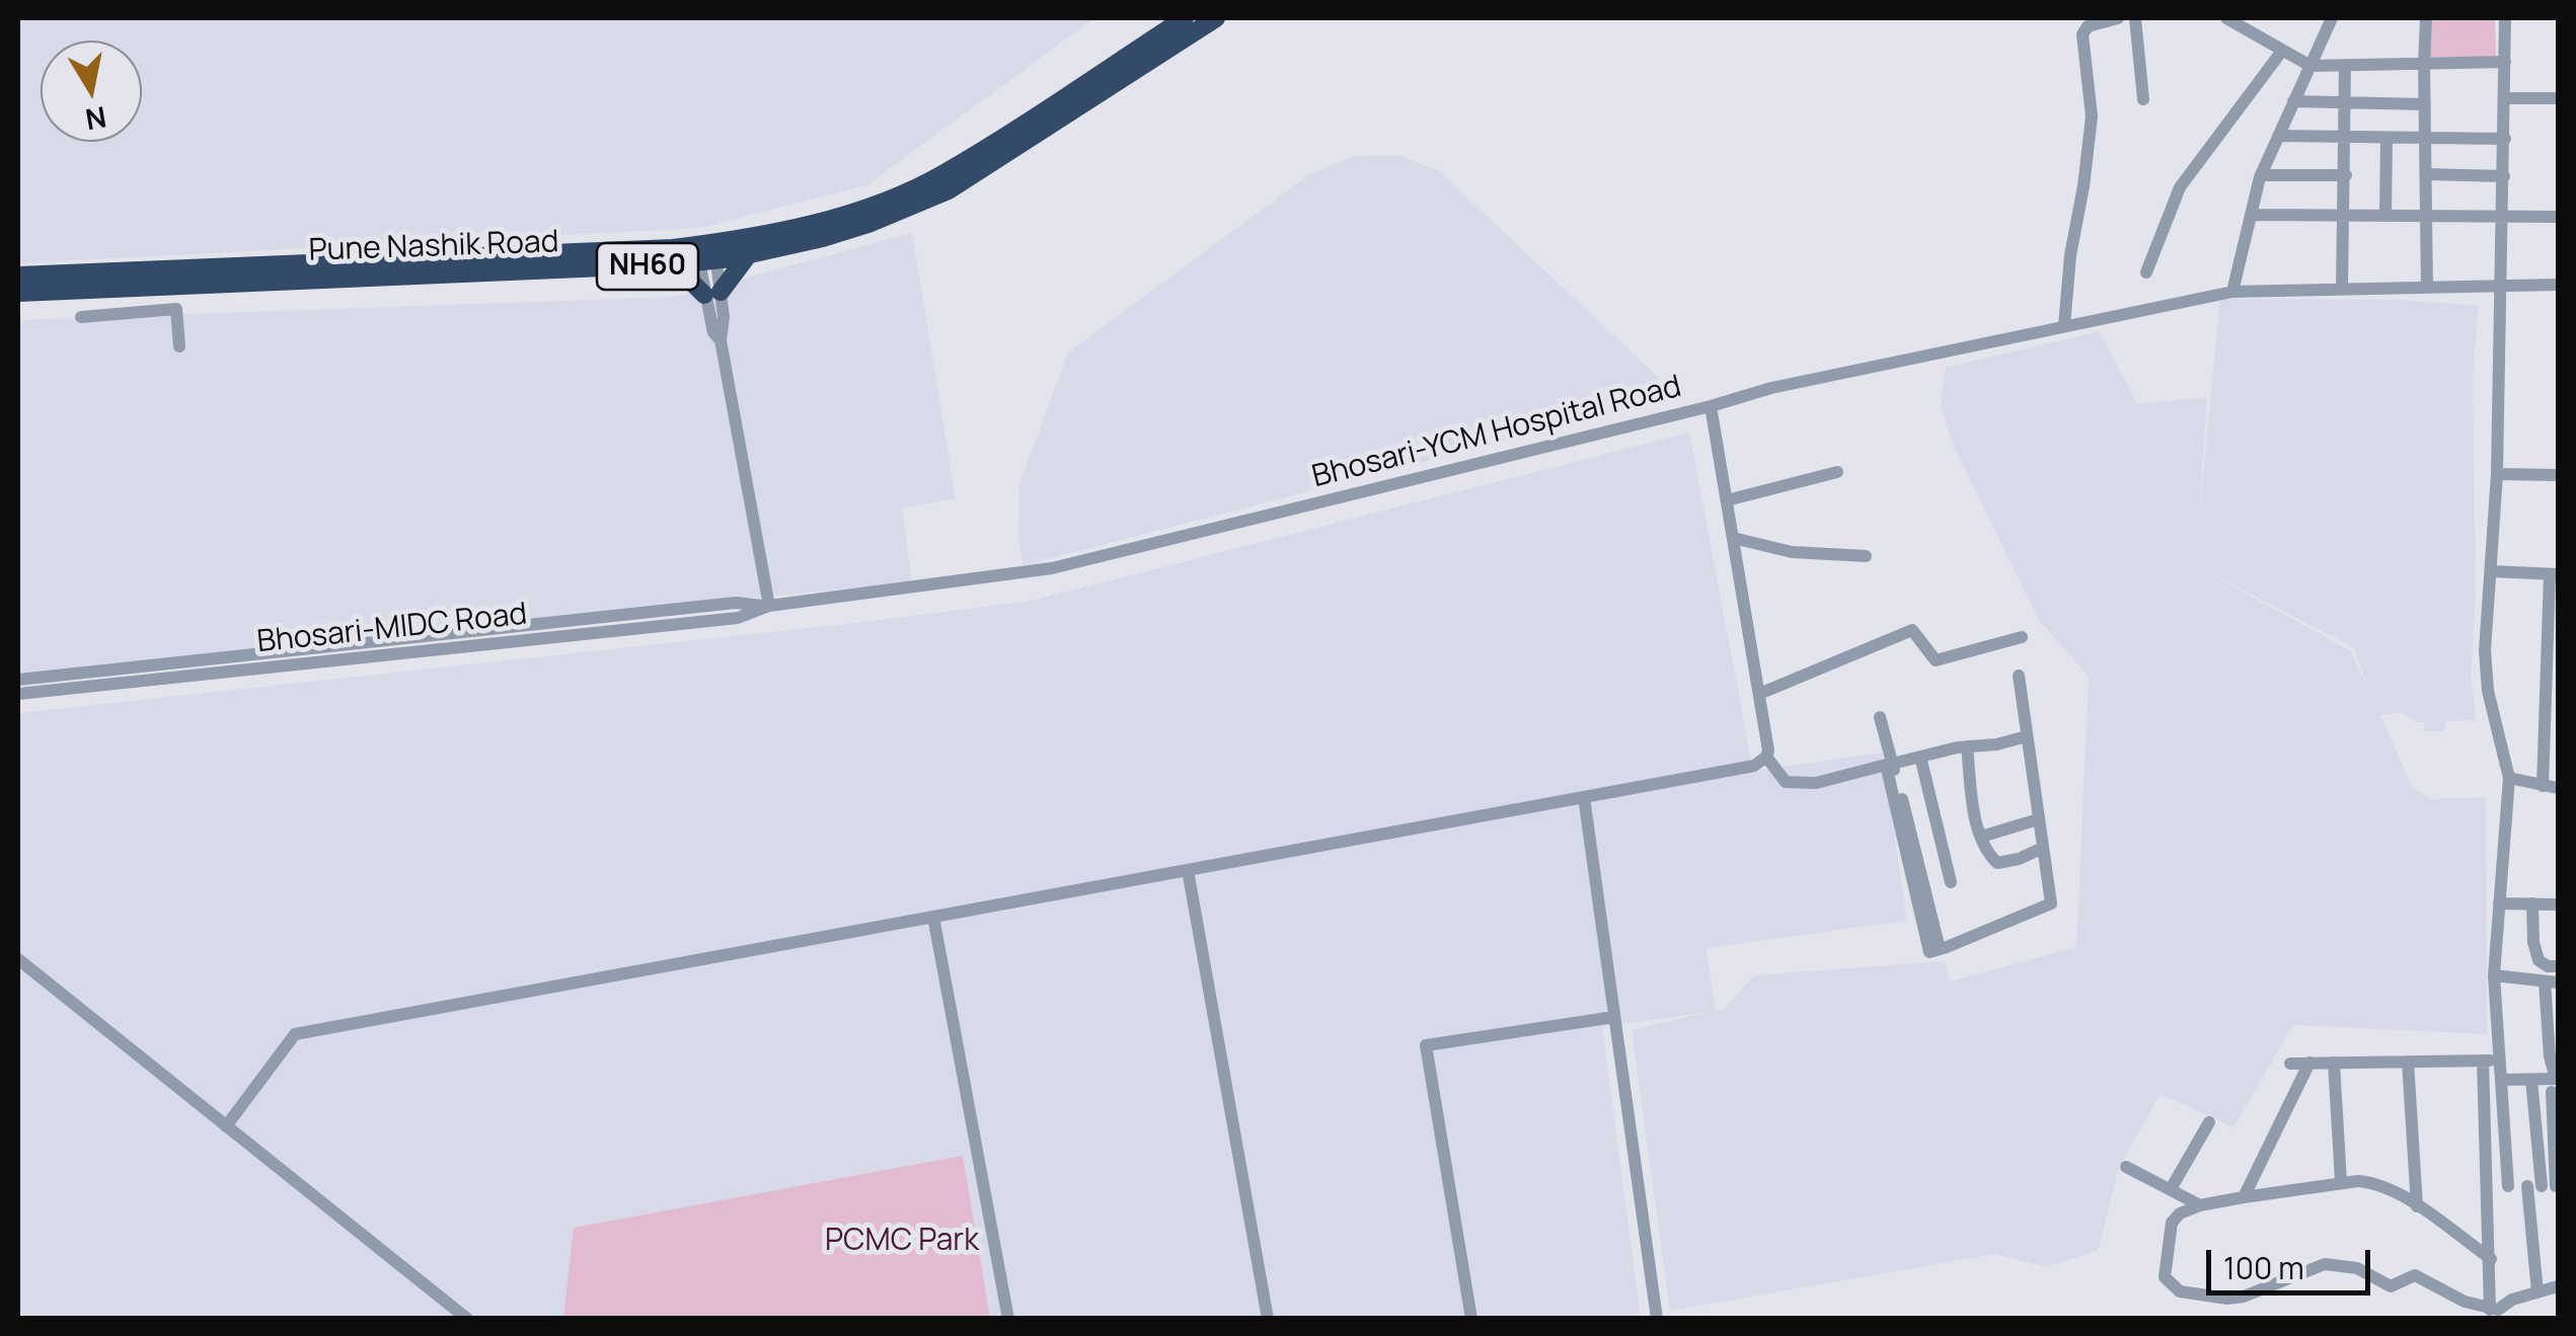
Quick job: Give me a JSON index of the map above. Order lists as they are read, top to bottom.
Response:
{
  "streets": {
    "highway": ["Pune Nashik Road", "NH60"],
    "street": ["Bhosari-YCM Hospital Road", "Bhosari-MIDC Road"]
  },
  "crossings": [
    ["Bhosari-YCM Hospital Road", "Bhosari-MIDC Road"]
  ],
  "parks": ["PCMC Park"],
  "scale_bar": "100 m",
  "north": "bottom"
}
